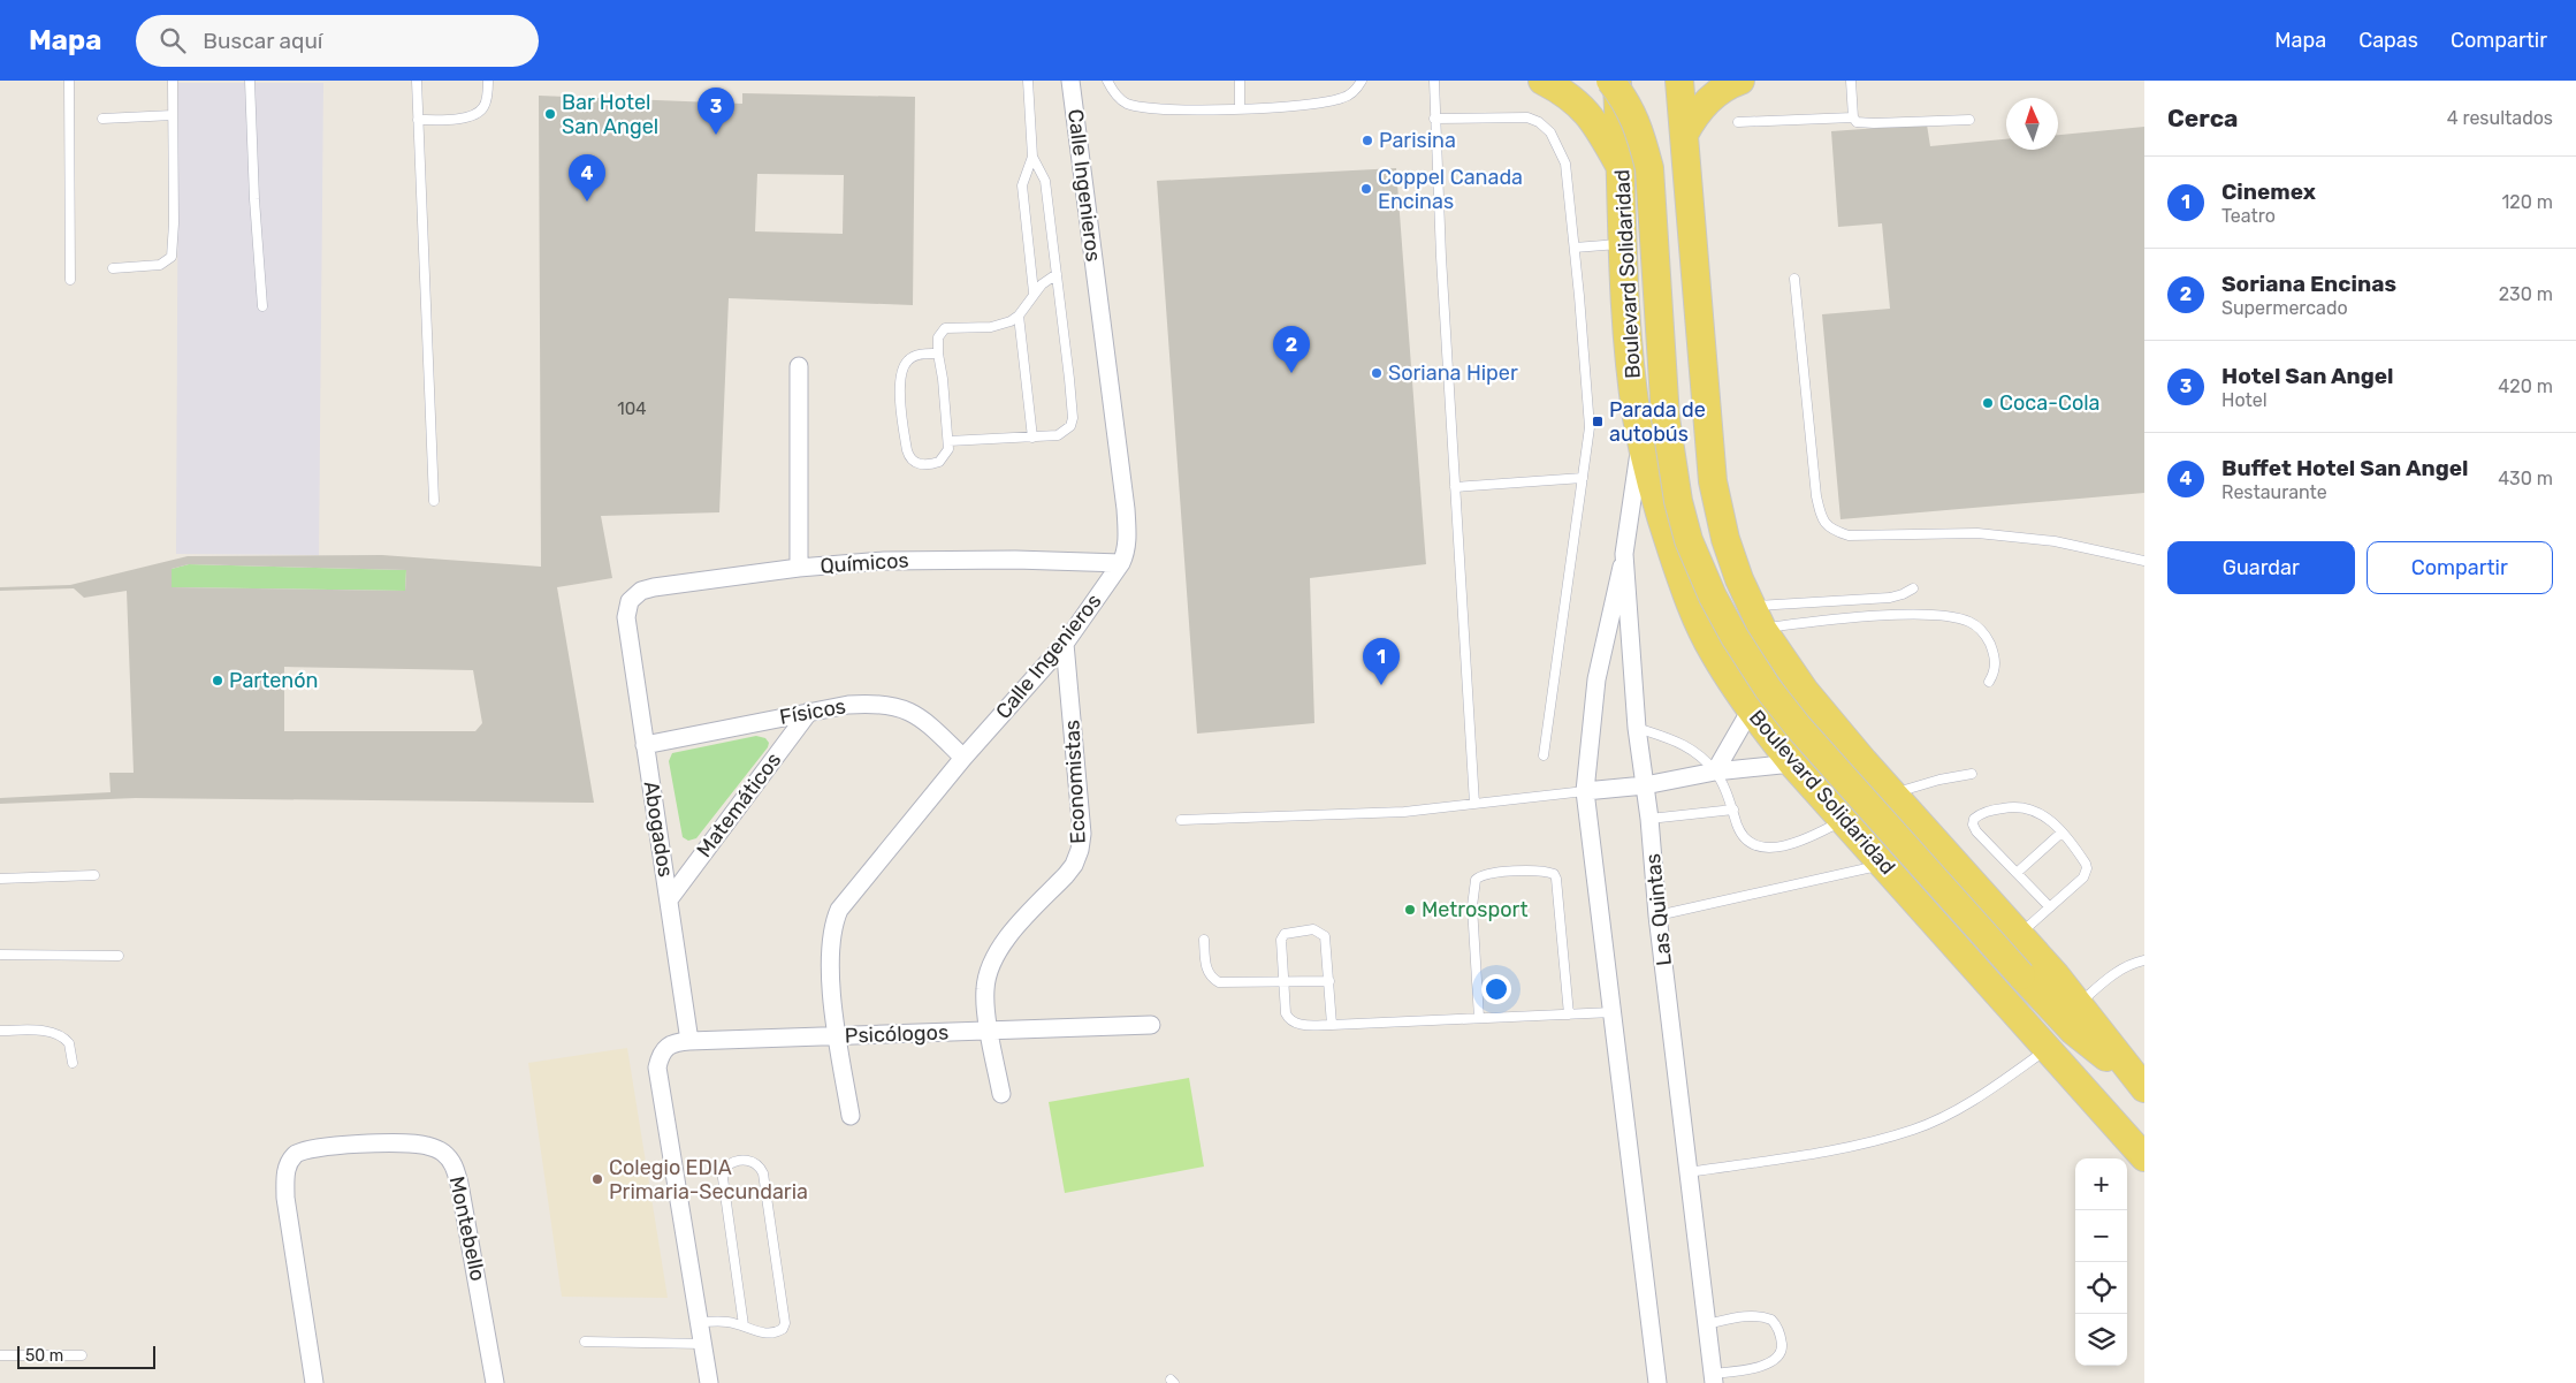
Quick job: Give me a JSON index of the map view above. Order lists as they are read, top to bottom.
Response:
{
  "streets": {
    "main road": ["Boulevard Solidaridad"],
    "street": [
      "Calle Ingenieros",
      "Químicos",
      "Físicos",
      "Economistas",
      "Matemáticos",
      "Abogados",
      "Las Quintas",
      "Psicólogos",
      "Montebello"
    ]
  },
  "crossings": [
    ["Calle Ingenieros", "Químicos"],
    ["Calle Ingenieros", "Físicos"],
    ["Calle Ingenieros", "Economistas"],
    ["Calle Ingenieros", "Psicólogos"],
    ["Boulevard Solidaridad", "Las Quintas"],
    ["Químicos", "Abogados"],
    ["Físicos", "Matemáticos"],
    ["Físicos", "Abogados"],
    ["Economistas", "Psicólogos"],
    ["Matemáticos", "Abogados"],
    ["Abogados", "Psicólogos"]
  ],
  "places": {
    "other": [
      "Bar Hotel San Angel",
      "Parisina",
      "Coppel Canada Encinas",
      "Soriana Hiper",
      "Coca-Cola",
      "Partenón",
      "Metrosport",
      "Colegio EDIA Primaria-Secundaria"
    ],
    "transit": ["Parada de autobús"]
  },
  "house_numbers": ["104"],
  "scale_bar": "50 m",
  "north": "top",
  "page": {
    "header": "Mapa",
    "search": "Buscar aquí",
    "nav": ["Mapa", "Capas", "Compartir"],
    "heading": ["Cerca", "4 resultados"],
    "pins": [
      "3",
      "4",
      "2",
      "1"
    ],
    "list": [
      {
        "mark": "1",
        "name": "Cinemex",
        "note": "Teatro",
        "value": "120 m"
      },
      {
        "mark": "2",
        "name": "Soriana Encinas",
        "note": "Supermercado",
        "value": "230 m"
      },
      {
        "mark": "3",
        "name": "Hotel San Angel",
        "note": "Hotel",
        "value": "420 m"
      },
      {
        "mark": "4",
        "name": "Buffet Hotel San Angel",
        "note": "Restaurante",
        "value": "430 m"
      }
    ],
    "buttons": ["Guardar", "Compartir"],
    "map_buttons": ["+", "−"],
    "scale": "50 m"
  }
}
